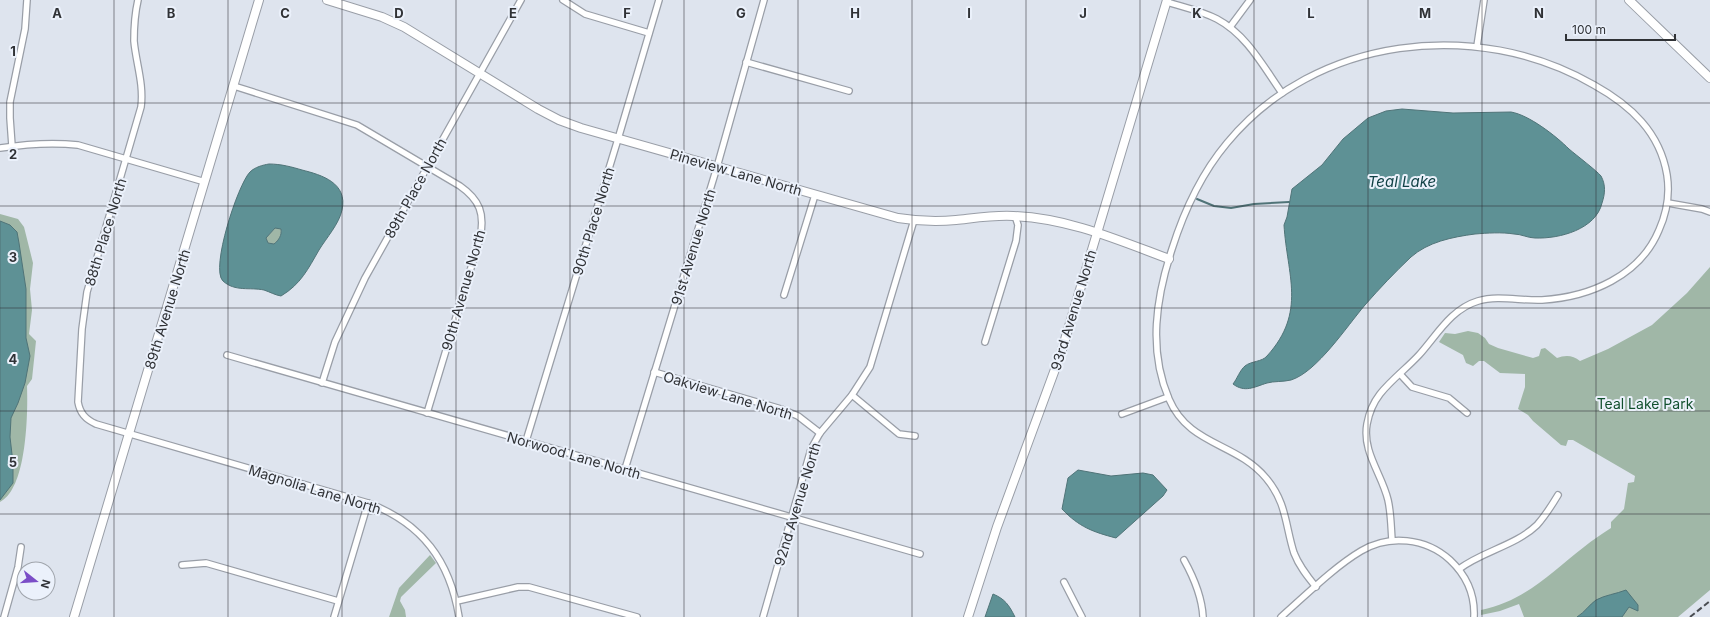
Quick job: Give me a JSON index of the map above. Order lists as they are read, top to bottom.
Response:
{
  "streets": {
    "street": [
      "Pineview Lane North",
      "89th Place North",
      "90th Place North",
      "88th Place North",
      "91st Avenue North",
      "90th Avenue North",
      "89th Avenue North",
      "93rd Avenue North",
      "Oakview Lane North",
      "Norwood Lane North",
      "Magnolia Lane North",
      "92nd Avenue North"
    ]
  },
  "crossings": [
    ["Pineview Lane North", "89th Place North"],
    ["Pineview Lane North", "90th Place North"],
    ["Pineview Lane North", "91st Avenue North"],
    ["Pineview Lane North", "93rd Avenue North"],
    ["Pineview Lane North", "92nd Avenue North"],
    ["89th Place North", "90th Avenue North"],
    ["89th Place North", "Norwood Lane North"],
    ["90th Place North", "Norwood Lane North"],
    ["88th Place North", "89th Avenue North"],
    ["88th Place North", "Magnolia Lane North"],
    ["91st Avenue North", "Oakview Lane North"],
    ["91st Avenue North", "Norwood Lane North"],
    ["90th Avenue North", "Norwood Lane North"],
    ["89th Avenue North", "Magnolia Lane North"],
    ["Oakview Lane North", "92nd Avenue North"],
    ["Norwood Lane North", "92nd Avenue North"]
  ],
  "water": ["Teal Lake"],
  "parks": ["Teal Lake Park"],
  "scale_bar": "100 m",
  "north": "right",
  "grid": {
    "columns": [
      "A",
      "B",
      "C",
      "D",
      "E",
      "F",
      "G",
      "H",
      "I",
      "J",
      "K",
      "L",
      "M",
      "N"
    ],
    "rows": [
      "1",
      "2",
      "3",
      "4",
      "5"
    ]
  }
}
